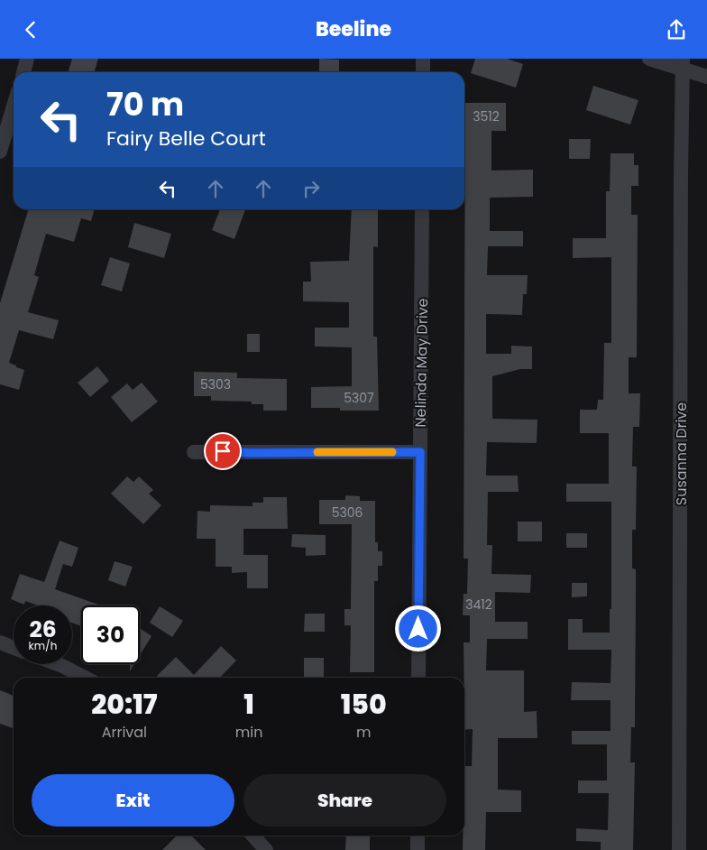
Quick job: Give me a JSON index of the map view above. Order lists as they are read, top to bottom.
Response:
{
  "streets": {
    "street": ["Nelinda May Drive", "Susanna Drive"]
  },
  "house_numbers": [
    "3512",
    "5303",
    "5307",
    "5306",
    "3412"
  ],
  "page": {
    "header": "Beeline",
    "turn": ["70 m", "Fairy Belle Court"],
    "speed": "26 km/h",
    "limit": "30",
    "eta": [
      "20:17",
      "Arrival",
      "1",
      "min",
      "150",
      "m"
    ],
    "buttons": ["Exit", "Share"]
  }
}
